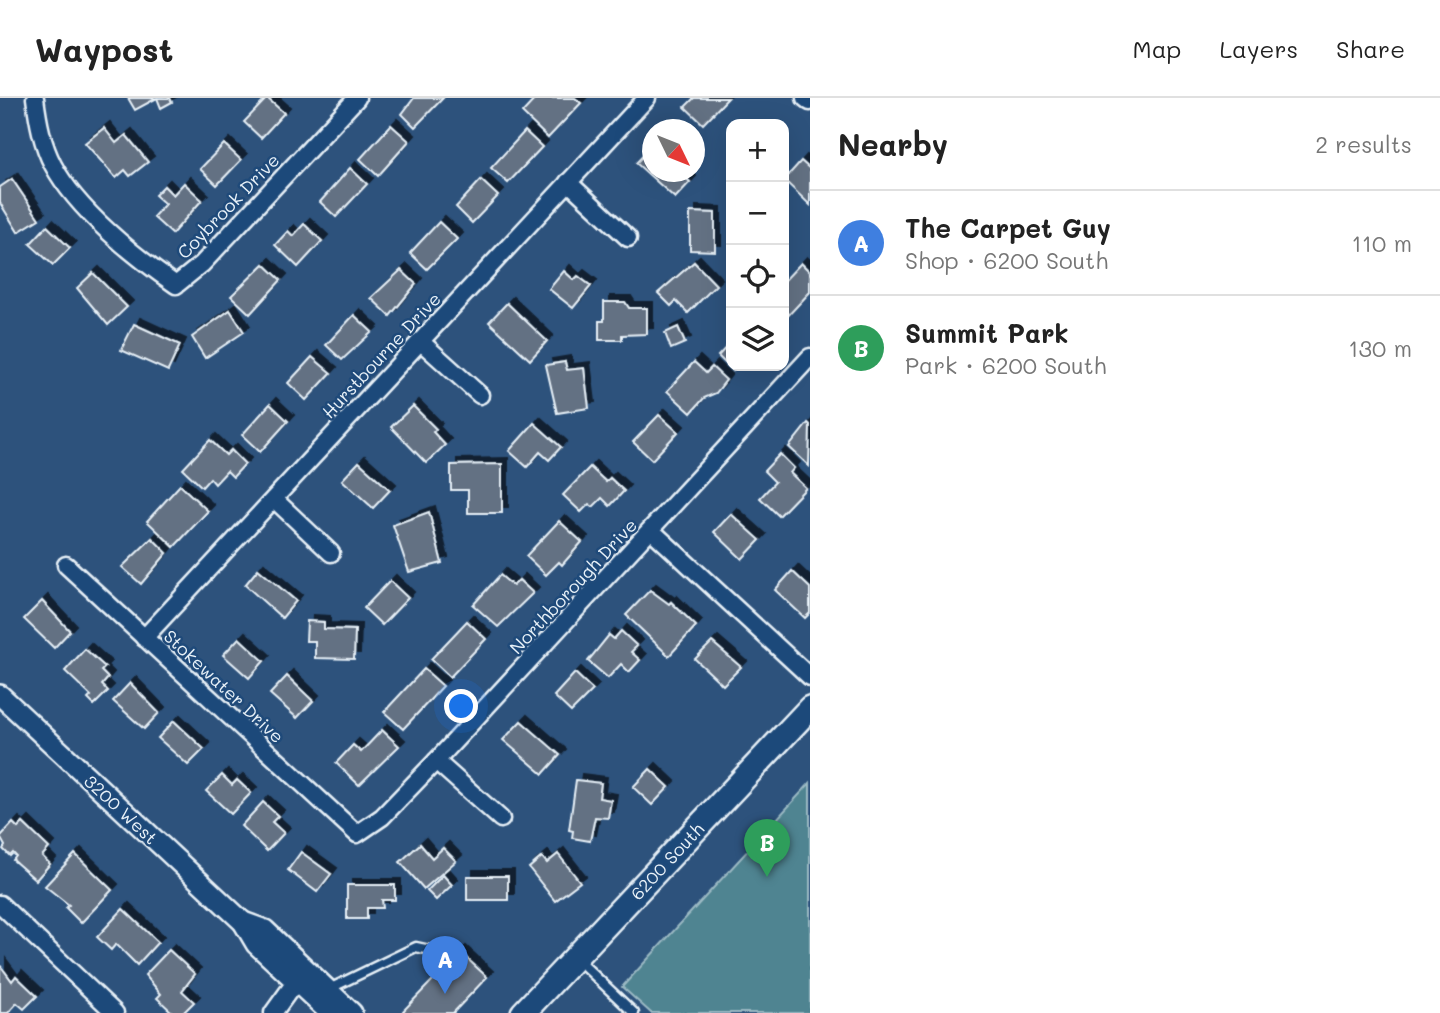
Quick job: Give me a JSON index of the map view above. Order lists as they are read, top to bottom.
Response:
{
  "streets": {
    "main road": ["6200 South"],
    "street": [
      "Coybrook Drive",
      "Hurstbourne Drive",
      "Northborough Drive",
      "Stokewater Drive",
      "3200 West"
    ]
  },
  "crossings": [
    ["Hurstbourne Drive", "Stokewater Drive"],
    ["Northborough Drive", "Stokewater Drive"]
  ],
  "north": "bottom right",
  "page": {
    "header": "Waypost",
    "nav": ["Map", "Layers", "Share"],
    "heading": ["Nearby", "2 results"],
    "map_buttons": ["+", "−"],
    "list": [
      {
        "mark": "A",
        "name": "The Carpet Guy",
        "note": "Shop · 6200 South",
        "value": "110 m"
      },
      {
        "mark": "B",
        "name": "Summit Park",
        "note": "Park · 6200 South",
        "value": "130 m"
      }
    ],
    "pins": ["B", "A"]
  }
}
